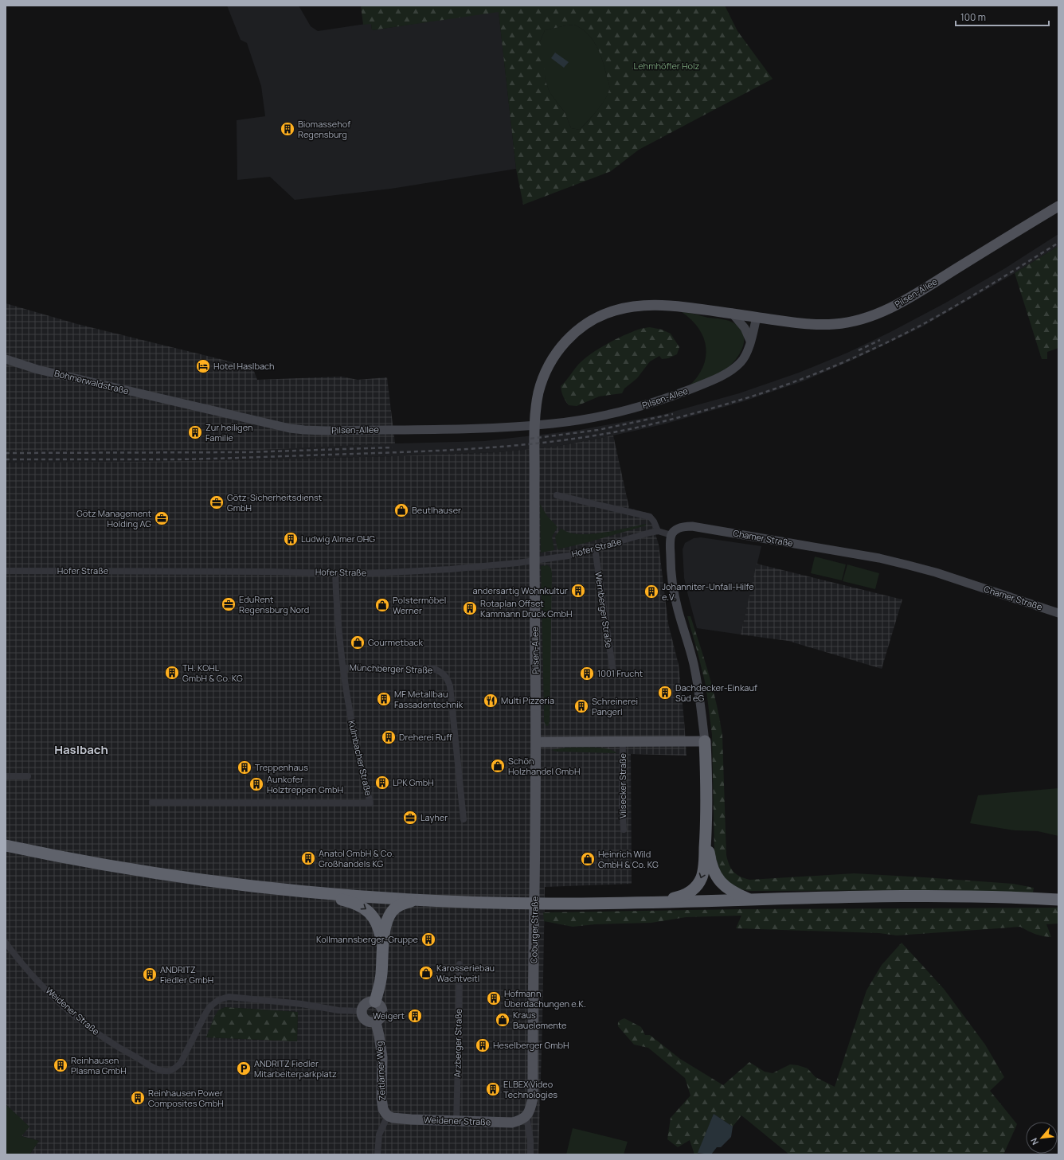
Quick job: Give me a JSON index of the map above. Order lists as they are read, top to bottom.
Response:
{
  "streets": {
    "main road": [
      "Pilsen-Allee",
      "Coburger Straße",
      "Weidener Straße",
      "Zeitlarner Weg"
    ],
    "street": [
      "Böhmerwaldstraße",
      "Chamer Straße",
      "Hofer Straße",
      "Wernberger Straße",
      "Münchberger Straße",
      "Kulmbacher Straße",
      "Vilsecker Straße",
      "Arzberger Straße"
    ]
  },
  "crossings": [
    ["Pilsen-Allee", "Böhmerwaldstraße"],
    ["Pilsen-Allee", "Coburger Straße"],
    ["Hofer Straße", "Wernberger Straße"],
    ["Hofer Straße", "Kulmbacher Straße"],
    ["Münchberger Straße", "Kulmbacher Straße"],
    ["Coburger Straße", "Weidener Straße"],
    ["Weidener Straße", "Arzberger Straße"],
    ["Weidener Straße", "Zeitlarner Weg"]
  ],
  "districts": ["Haslbach"],
  "parks": ["Lehmhöfler Holz"],
  "places": {
    "building": [
      "Biomassehof Regensburg",
      "Zur heiligen Familie",
      "Ludwig Almer OHG",
      "andersartig Wohnkultur",
      "Johanniter-Unfall-Hilfe e.V.",
      "Rotaplan Offset Kammann Druck GmbH",
      "TH. KOHL GmbH & Co. KG",
      "1001 Frucht",
      "Dachdecker-Einkauf Süd eG",
      "MF Metallbau Fassadentechnik",
      "Schreinerei Pangerl",
      "Dreherei Ruff",
      "Treppenhaus",
      "LPK GmbH",
      "Aunkofer Holztreppen GmbH",
      "Anatol GmbH & Co. Großhandels KG",
      "Kollmannsberger-Gruppe",
      "ANDRITZ Fiedler GmbH",
      "Hofmann Überdachungen e.K.",
      "Weigert",
      "Heselberger GmbH",
      "Reinhausen Plasma GmbH",
      "ELBEX Video Technologies",
      "Reinhausen Power Composites GmbH"
    ],
    "hotel": ["Hotel Haslbach"],
    "office": [
      "Götz-Sicherheitsdienst GmbH",
      "Götz Management Holding AG",
      "EduRent Regensburg Nord",
      "Layher"
    ],
    "shop": [
      "Beutlhauser",
      "Polstermöbel Werner",
      "Gourmetback",
      "Schön Holzhandel GmbH",
      "Heinrich Wild GmbH & Co. KG",
      "Karosseriebau Wachtveitl",
      "Kraus Bauelemente"
    ],
    "restaurant": ["Multi Pizzeria"],
    "parking": ["ANDRITZ Fiedler Mitarbeiterparkplatz"]
  },
  "scale_bar": "100 m",
  "north": "bottom left"
}
